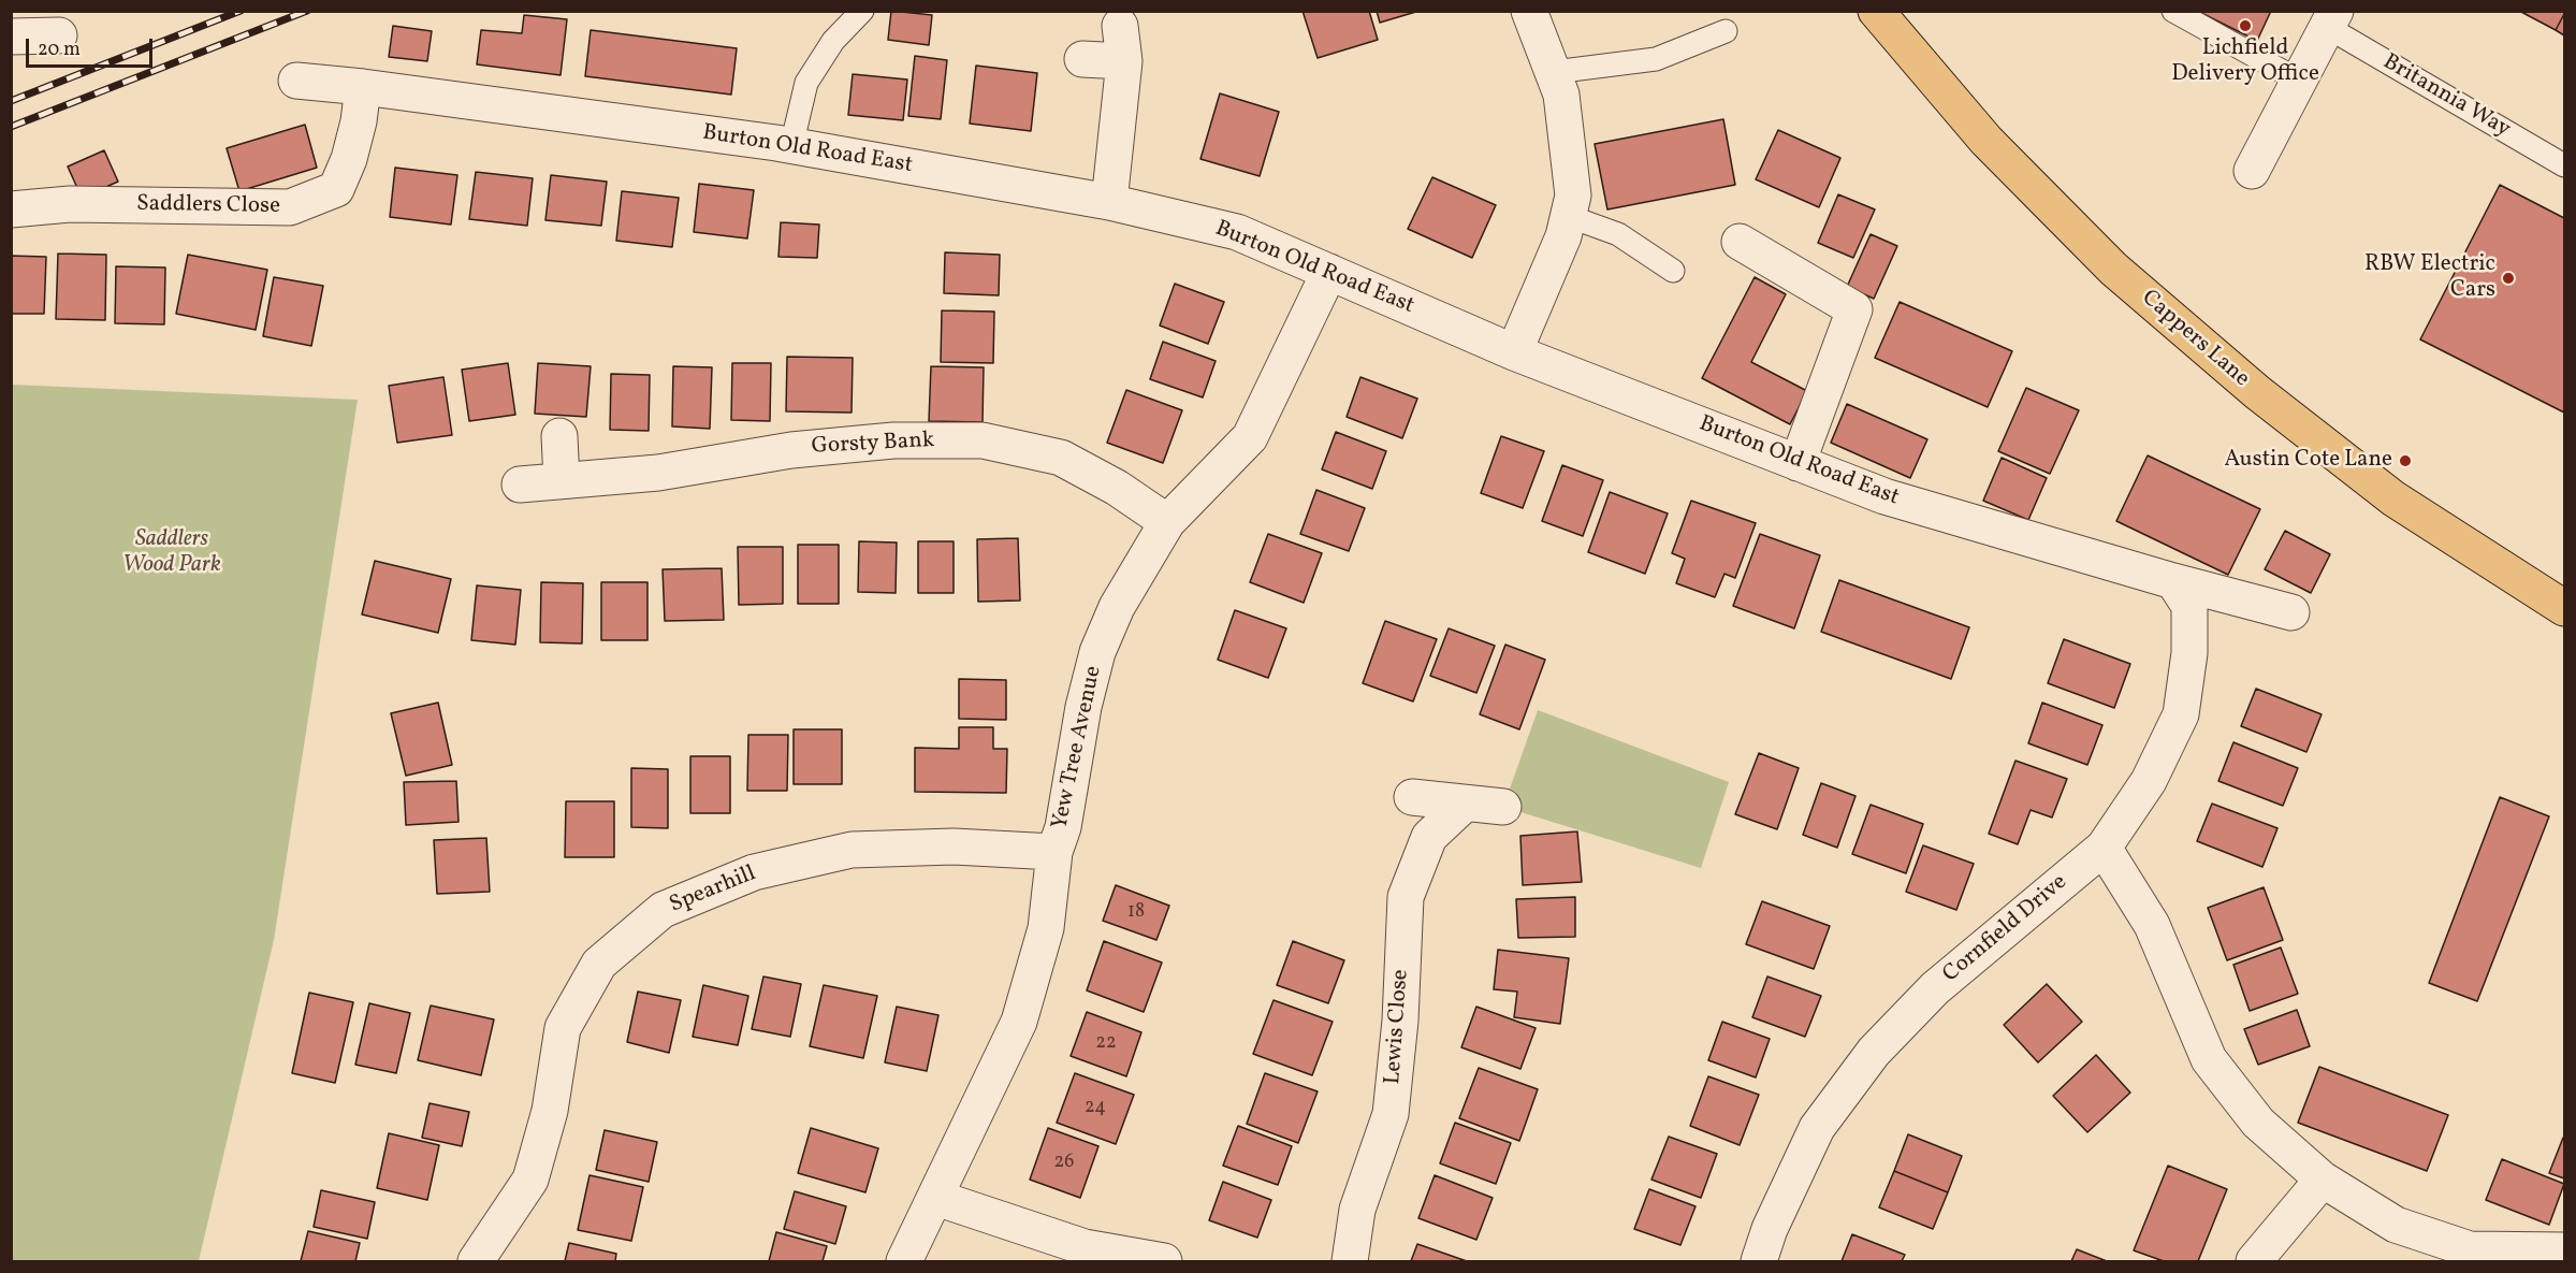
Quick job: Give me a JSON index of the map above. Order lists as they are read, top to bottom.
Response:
{
  "streets": {
    "highway": ["Cappers Lane"],
    "street": [
      "Britannia Way",
      "Burton Old Road East",
      "Saddlers Close",
      "Gorsty Bank",
      "Yew Tree Avenue",
      "Spearhill",
      "Cornfield Drive",
      "Lewis Close"
    ]
  },
  "crossings": [
    ["Burton Old Road East", "Saddlers Close"],
    ["Burton Old Road East", "Yew Tree Avenue"],
    ["Burton Old Road East", "Cornfield Drive"],
    ["Gorsty Bank", "Yew Tree Avenue"],
    ["Yew Tree Avenue", "Spearhill"]
  ],
  "parks": ["Saddlers Wood Park"],
  "places": ["Lichfield Delivery Office", "RBW Electric Cars", "Austin Cote Lane"],
  "house_numbers": [
    "18",
    "22",
    "24",
    "26"
  ],
  "scale_bar": "20 m"
}
